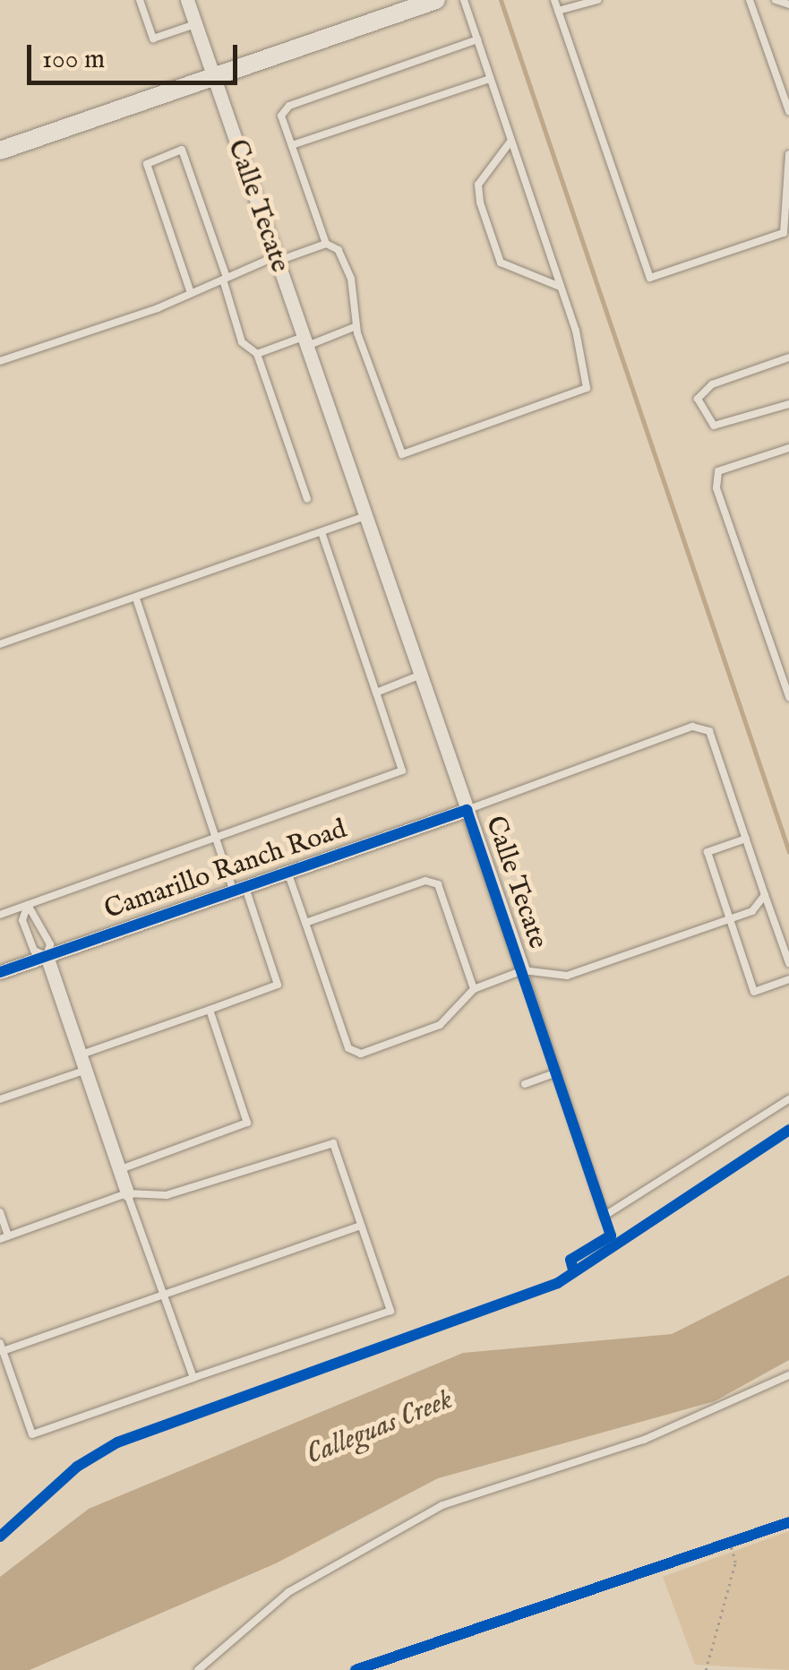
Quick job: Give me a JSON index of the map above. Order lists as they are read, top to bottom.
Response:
{
  "streets": {
    "street": ["Calle Tecate", "Camarillo Ranch Road"]
  },
  "crossings": [
    ["Calle Tecate", "Camarillo Ranch Road"]
  ],
  "water": ["Calleguas Creek"],
  "scale_bar": "100 m"
}
